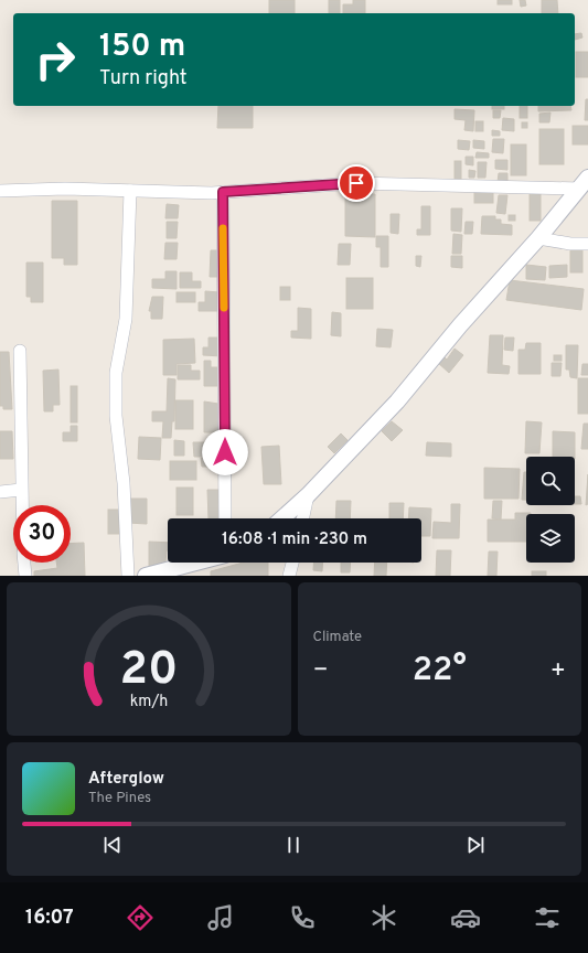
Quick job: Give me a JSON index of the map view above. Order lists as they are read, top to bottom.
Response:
{
  "page": {
    "turn": ["150 m", "Turn right"],
    "limit": "30",
    "trip": "16:08 · 1 min · 230 m",
    "tile": "Climate",
    "heat": ["−", "22°", "+"],
    "song": ["Afterglow", "The Pines"],
    "tabs": "16:07",
    "gauge": ["20", "km/h"]
  }
}
